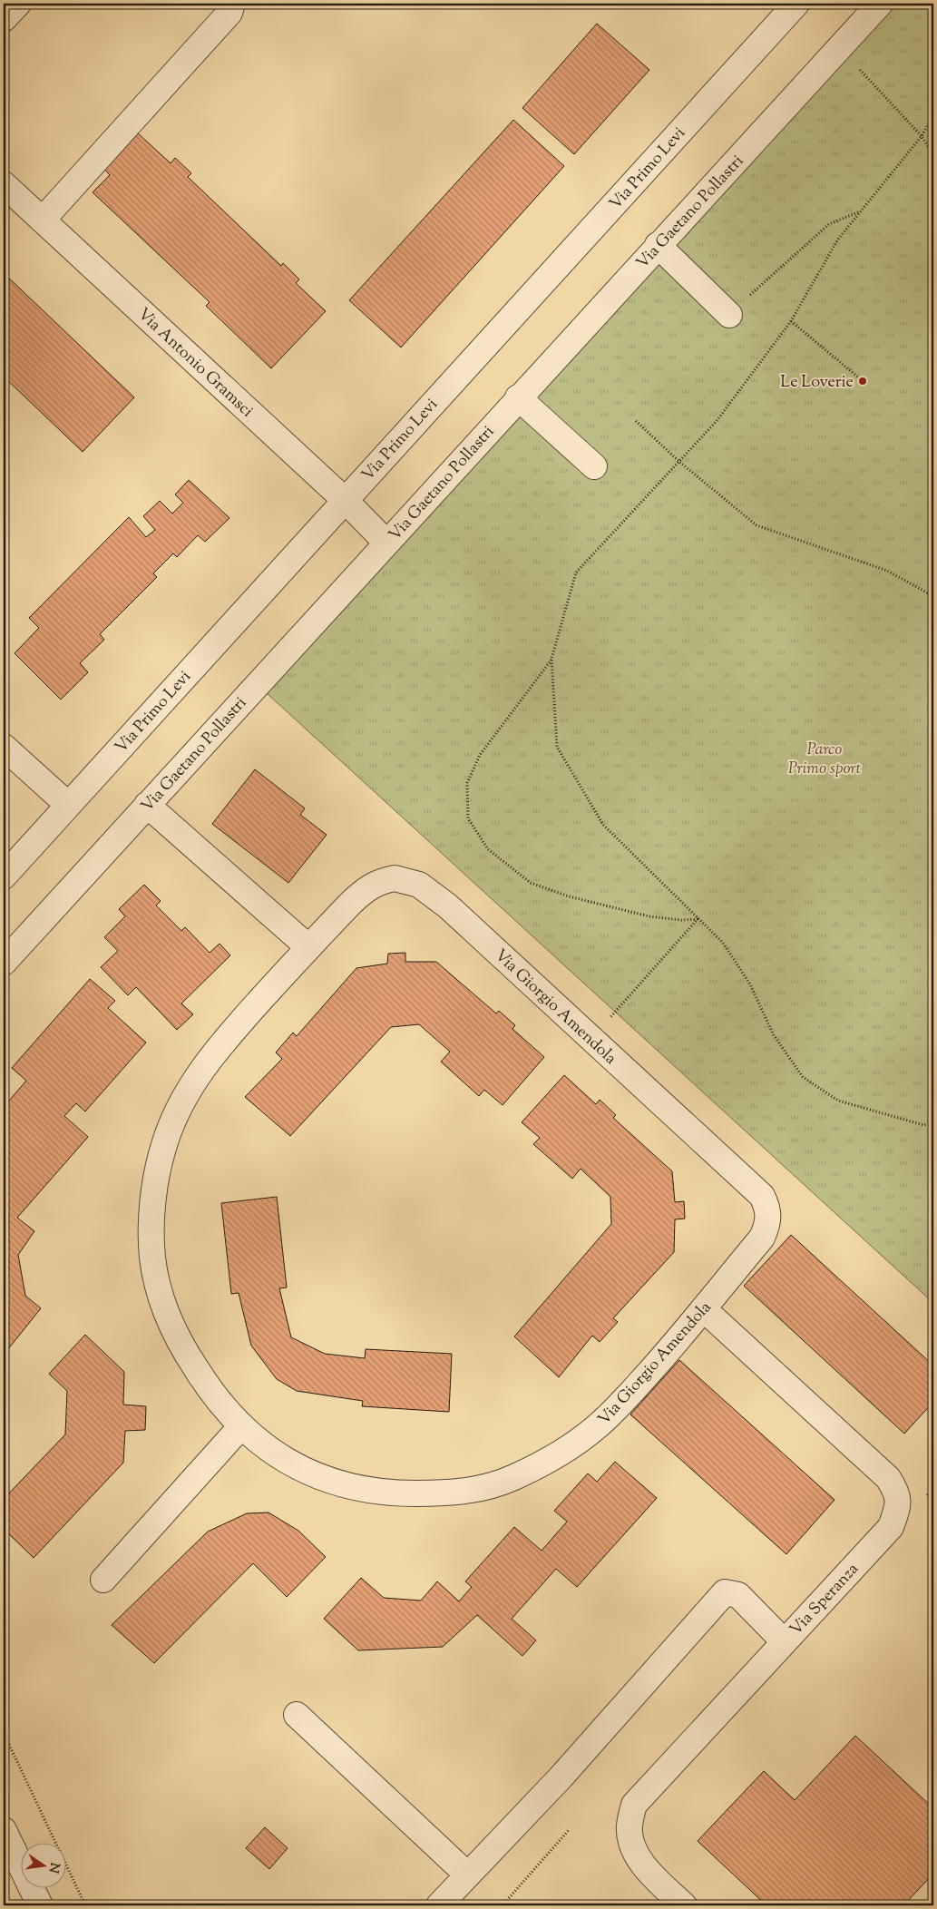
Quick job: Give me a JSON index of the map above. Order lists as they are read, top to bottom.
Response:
{
  "streets": {
    "street": [
      "Via Primo Levi",
      "Via Gaetano Pollastri",
      "Via Antonio Gramsci",
      "Via Giorgio Amendola",
      "Via Speranza"
    ]
  },
  "crossings": [
    ["Via Primo Levi", "Via Antonio Gramsci"],
    ["Via Gaetano Pollastri", "Via Antonio Gramsci"],
    ["Via Giorgio Amendola", "Via Speranza"]
  ],
  "parks": ["Parco Primo sport"],
  "places": ["Le Loverie"],
  "north": "right"
}
